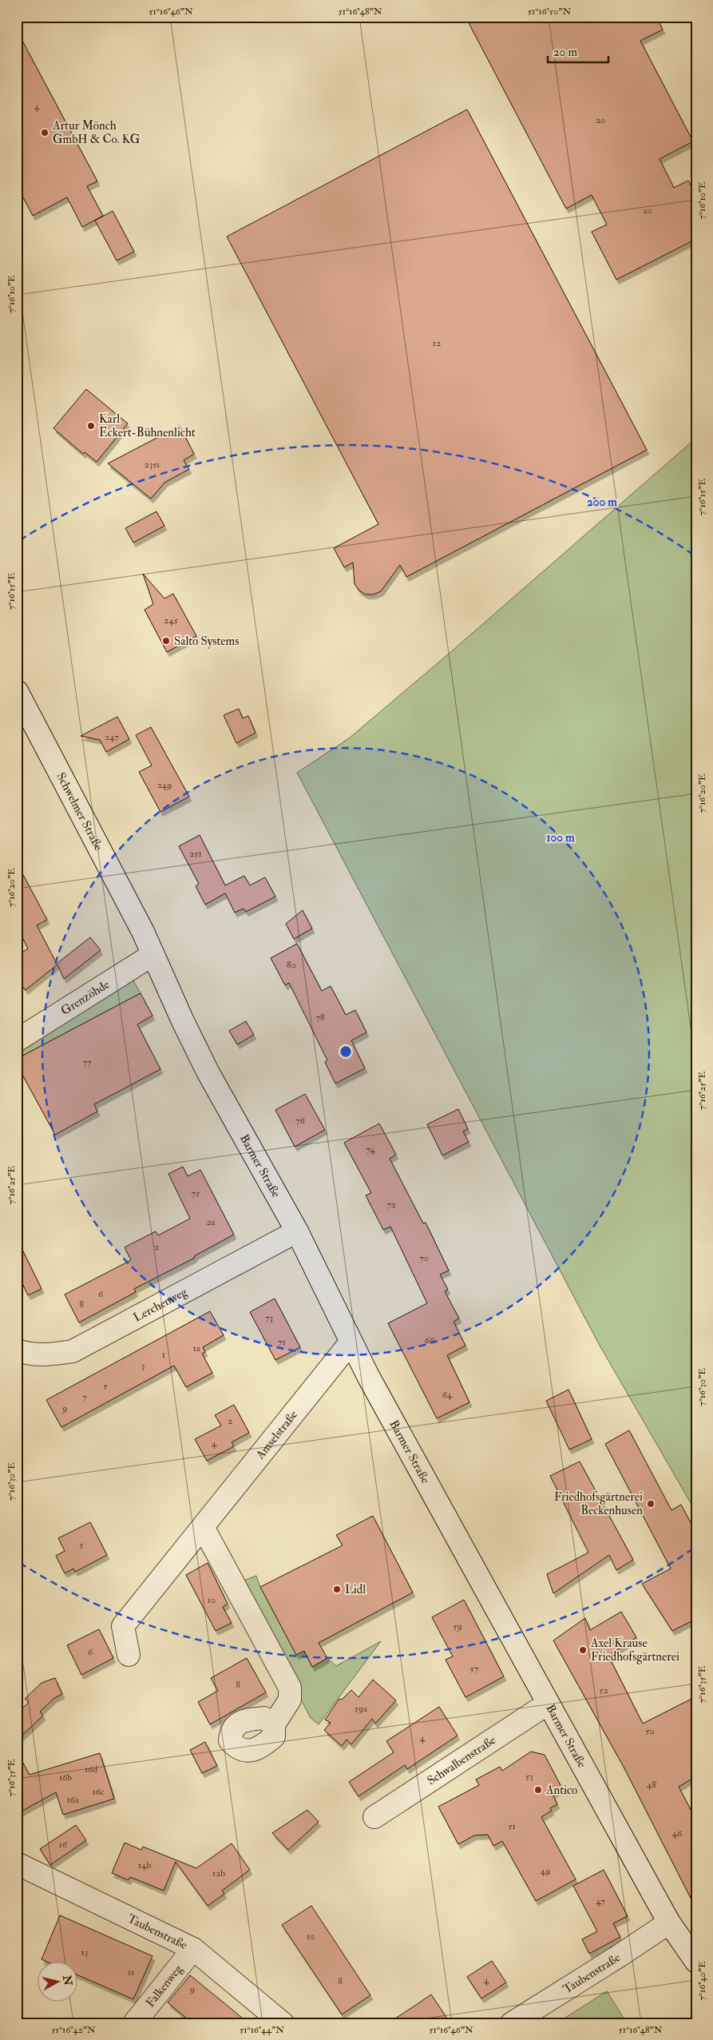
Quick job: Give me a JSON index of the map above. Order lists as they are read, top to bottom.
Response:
{
  "streets": {
    "street": [
      "Schwelmer Straße",
      "Grenzöhde",
      "Barmer Straße",
      "Lerchenweg",
      "Amselstraße",
      "Schwalbenstraße",
      "Taubenstraße",
      "Falkenweg"
    ]
  },
  "crossings": [
    ["Schwelmer Straße", "Barmer Straße"],
    ["Grenzöhde", "Barmer Straße"],
    ["Barmer Straße", "Lerchenweg"],
    ["Barmer Straße", "Amselstraße"],
    ["Barmer Straße", "Schwalbenstraße"],
    ["Barmer Straße", "Taubenstraße"],
    ["Taubenstraße", "Falkenweg"]
  ],
  "places": [
    "Artur Mönch GmbH & Co. KG",
    "Karl Eckert-Bühnenlicht",
    "Salto Systems",
    "Friedhofsgärtnerei Beckenhusen",
    "Lidl",
    "Axel Krause Friedhofsgärtnerei",
    "Antico"
  ],
  "house_numbers": [
    "4",
    "20",
    "20",
    "12",
    "235c",
    "245",
    "247",
    "249",
    "251",
    "80",
    "78",
    "77",
    "76",
    "74",
    "75",
    "72",
    "2a",
    "2",
    "70",
    "6",
    "8",
    "73",
    "66",
    "71",
    "1a",
    "1",
    "3",
    "5",
    "64",
    "7",
    "9",
    "2",
    "4",
    "5",
    "10",
    "59",
    "6",
    "57",
    "8",
    "52",
    "59a",
    "50",
    "4",
    "16d",
    "53",
    "16b",
    "48",
    "16c",
    "16a",
    "51",
    "46",
    "16",
    "14b",
    "49",
    "12b",
    "47",
    "10",
    "13",
    "11",
    "4",
    "8",
    "9"
  ],
  "scale_bar": "20 m",
  "north": "right",
  "coordinates": [
    "51°16'46\"N",
    "51°16'48\"N",
    "51°16'50\"N",
    "7°16'10\"E",
    "7°16'15\"E",
    "7°16'20\"E",
    "7°16'25\"E",
    "7°16'30\"E",
    "7°16'35\"E",
    "7°16'40\"E",
    "51°16'42\"N",
    "51°16'44\"N"
  ],
  "rings": ["200 m", "100 m"]
}
